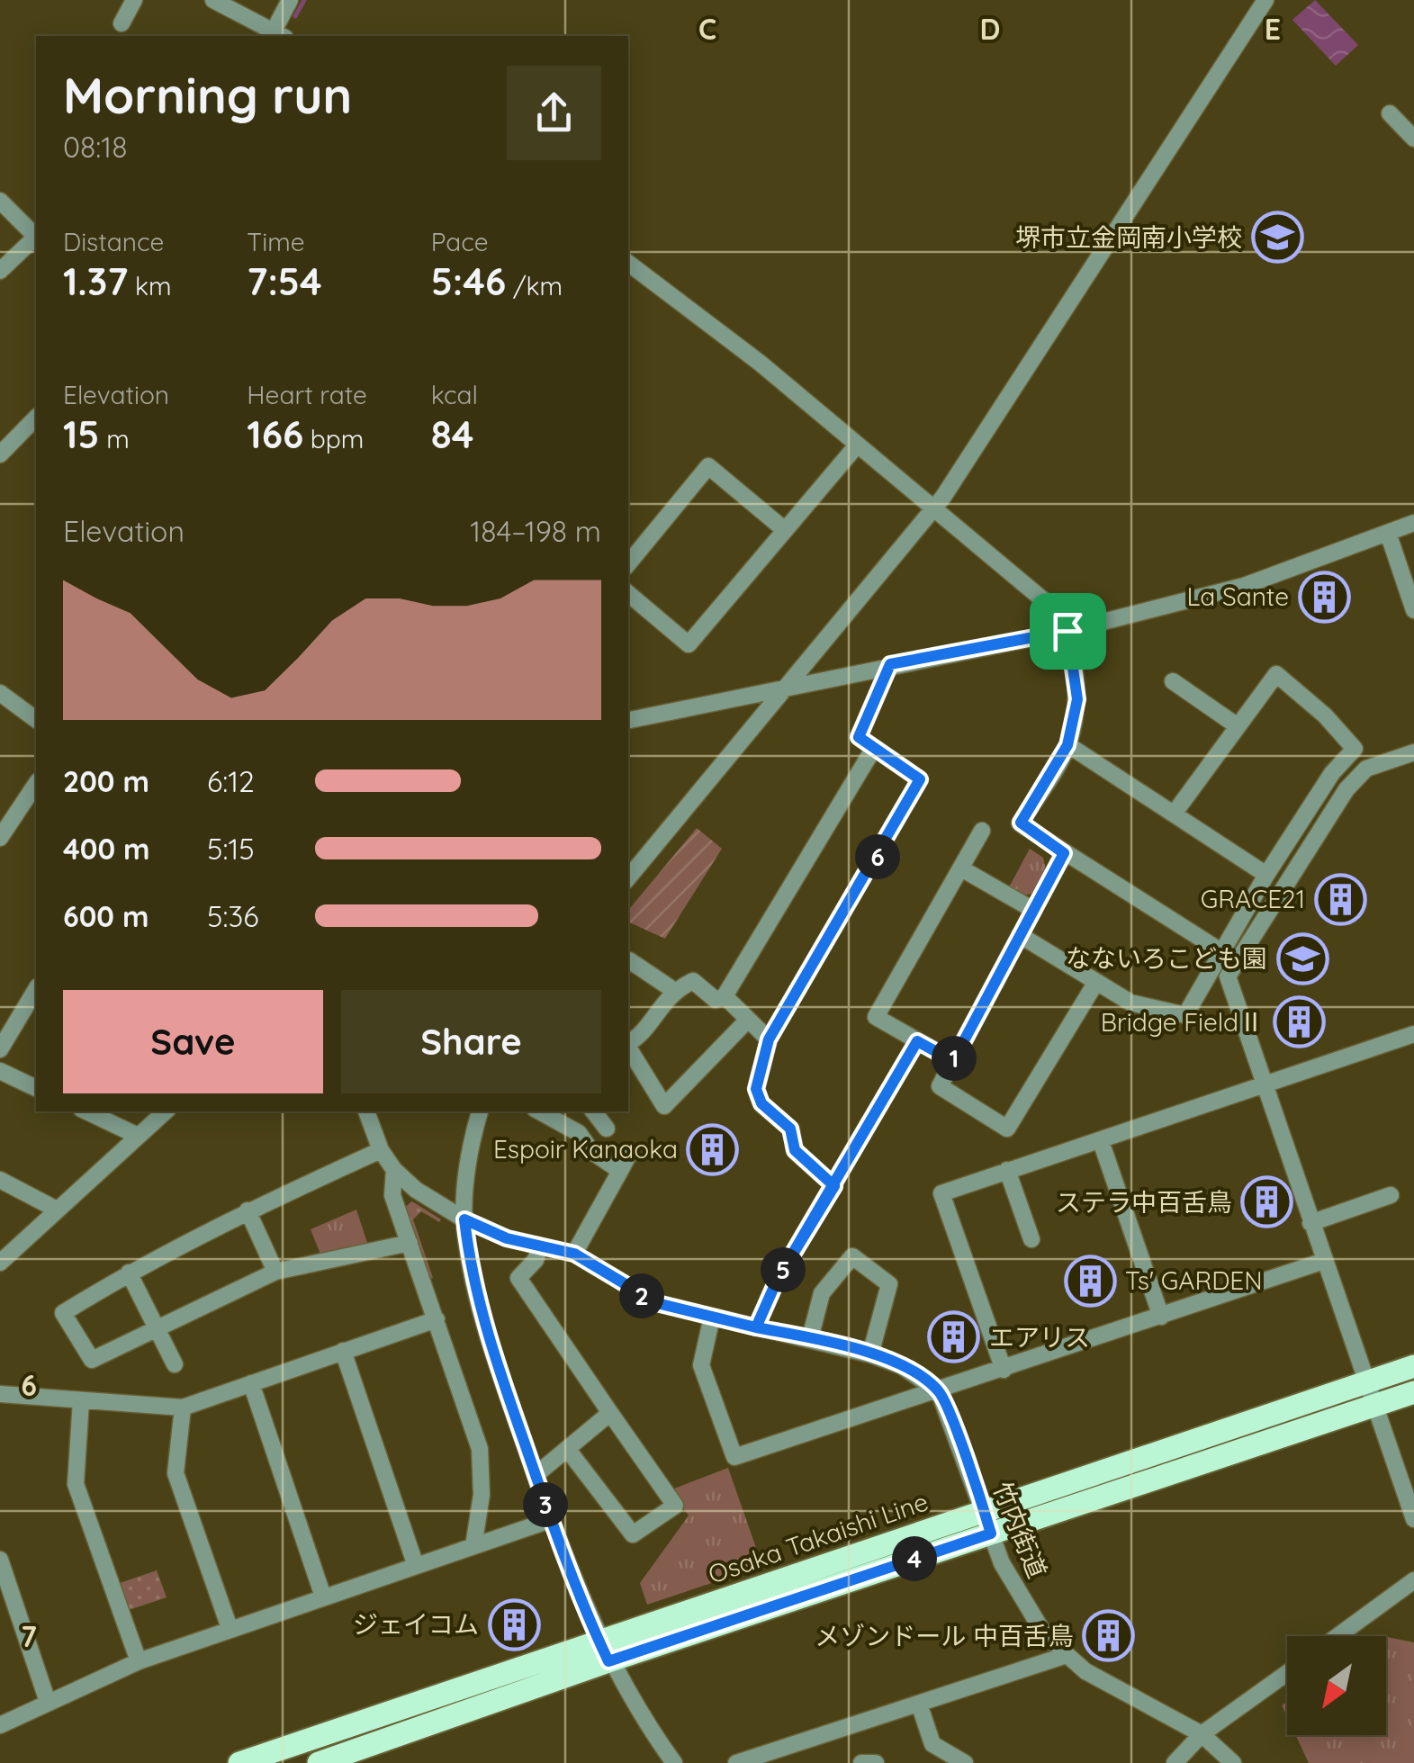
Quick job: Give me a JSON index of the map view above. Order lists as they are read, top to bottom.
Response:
{
  "streets": {
    "main road": ["Osaka Takaishi Line"],
    "street": ["竹内街道"]
  },
  "crossings": [
    ["竹内街道", "Osaka Takaishi Line"]
  ],
  "places": {
    "school or university": ["堺市立金岡南小学校", "なないろこども園"],
    "building": [
      "La Sante",
      "GRACE21",
      "Bridge FieldⅡ",
      "Espoir Kanaoka",
      "ステラ中百舌鳥",
      "Ts' GARDEN",
      "エアリス",
      "ジェイコム",
      "メゾンドール 中百舌鳥"
    ]
  },
  "north": "bottom left",
  "page": {
    "heading": ["Morning run", "08:18"],
    "stats": [
      ["Distance", "1.37 km"],
      ["Time", "7:54"],
      ["Pace", "5:46 /km"],
      ["Elevation", "15 m"],
      ["Heart rate", "166 bpm"],
      ["kcal", "84"]
    ],
    "chart": ["Elevation", "184–198 m"],
    "list": [
      {
        "name": "200 m",
        "note": "6:12"
      },
      {
        "name": "400 m",
        "note": "5:15"
      },
      {
        "name": "600 m",
        "note": "5:36"
      }
    ],
    "pins": [
      "6",
      "1",
      "5",
      "2",
      "3",
      "4"
    ],
    "buttons": ["Save", "Share"]
  },
  "grid": {
    "columns": ["C", "D", "E"],
    "rows": ["6", "7"]
  }
}
